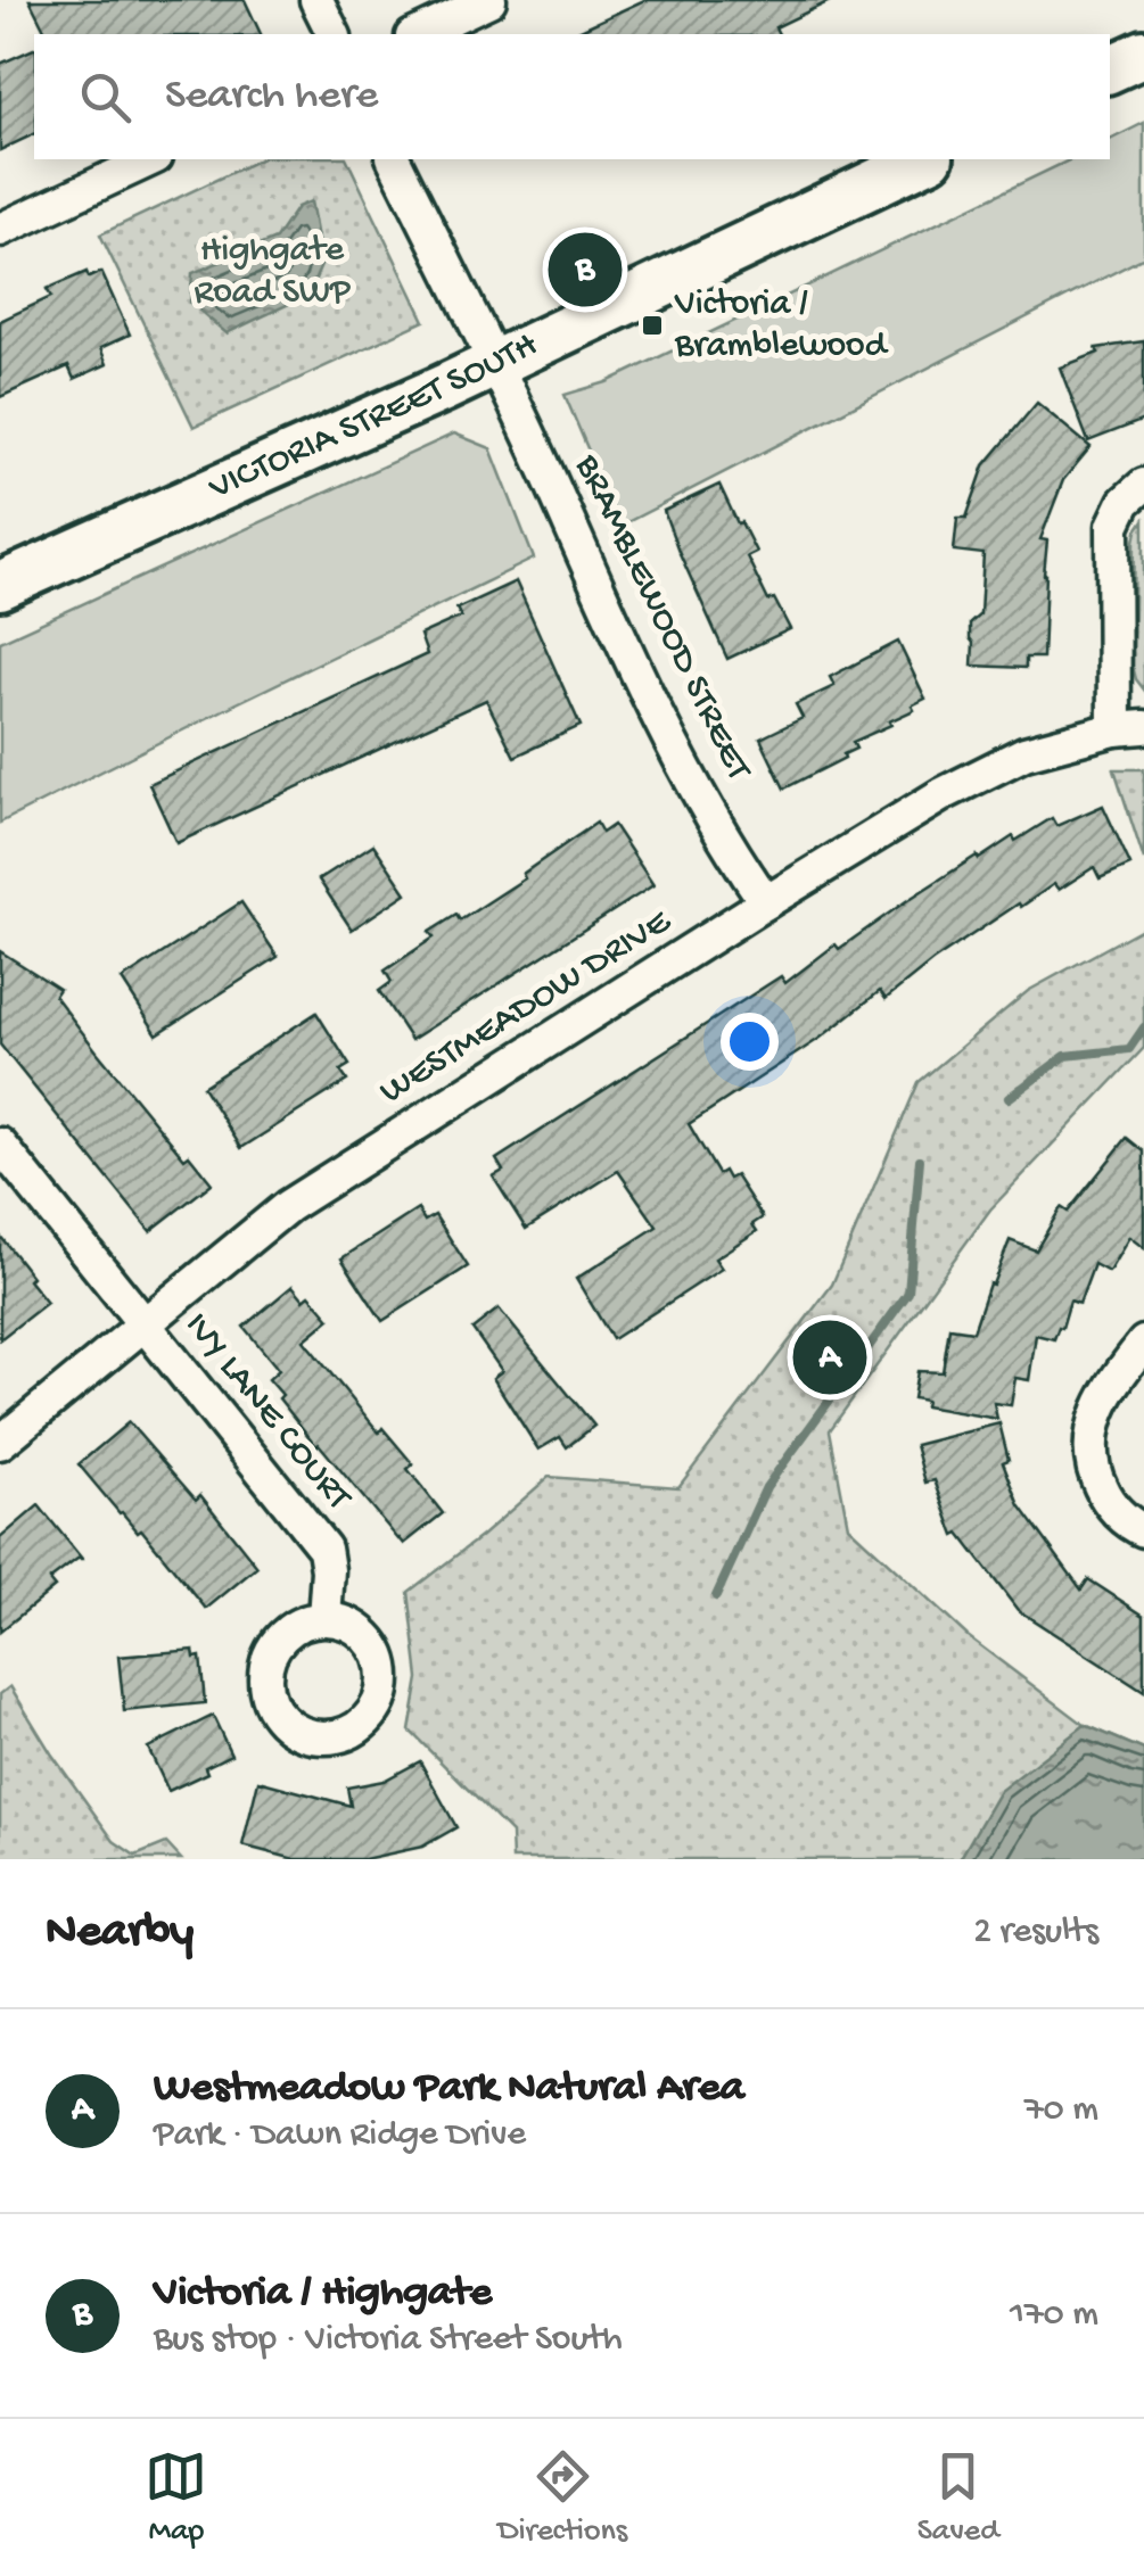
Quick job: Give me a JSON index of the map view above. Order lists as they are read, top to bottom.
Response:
{
  "streets": {
    "main road": ["VICTORIA STREET SOUTH"],
    "street": ["BRAMBLEWOOD STREET", "WESTMEADOW DRIVE", "IVY LANE COURT"]
  },
  "crossings": [
    ["VICTORIA STREET SOUTH", "BRAMBLEWOOD STREET"],
    ["BRAMBLEWOOD STREET", "WESTMEADOW DRIVE"],
    ["WESTMEADOW DRIVE", "IVY LANE COURT"]
  ],
  "parks": ["Highgate Road SWP"],
  "places": {
    "transit": ["Victoria / Bramblewood"]
  },
  "page": {
    "search": "Search here",
    "pins": ["B", "A"],
    "heading": ["Nearby", "2 results"],
    "list": [
      {
        "mark": "A",
        "name": "Westmeadow Park Natural Area",
        "note": "Park · Dawn Ridge Drive",
        "value": "70 m"
      },
      {
        "mark": "B",
        "name": "Victoria / Highgate",
        "note": "Bus stop · Victoria Street South",
        "value": "170 m"
      }
    ],
    "nav": ["Map", "Directions", "Saved"]
  }
}
